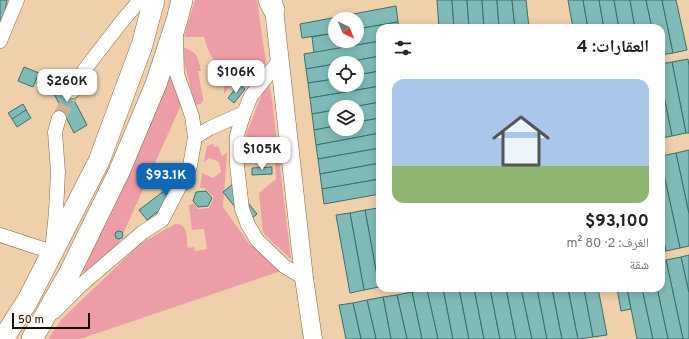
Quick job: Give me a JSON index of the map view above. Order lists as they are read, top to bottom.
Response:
{
  "scale_bar": "50 m",
  "north": "bottom right",
  "page": {
    "heading": "العقارات: 4",
    "price": [
      "$106K",
      "$260K",
      "$105K",
      "$93.1K"
    ],
    "list": [
      {
        "name": "$93,100",
        "note": "الغرف: 2 · 80 m² · شقة"
      }
    ],
    "scale": "50 m"
  }
}
